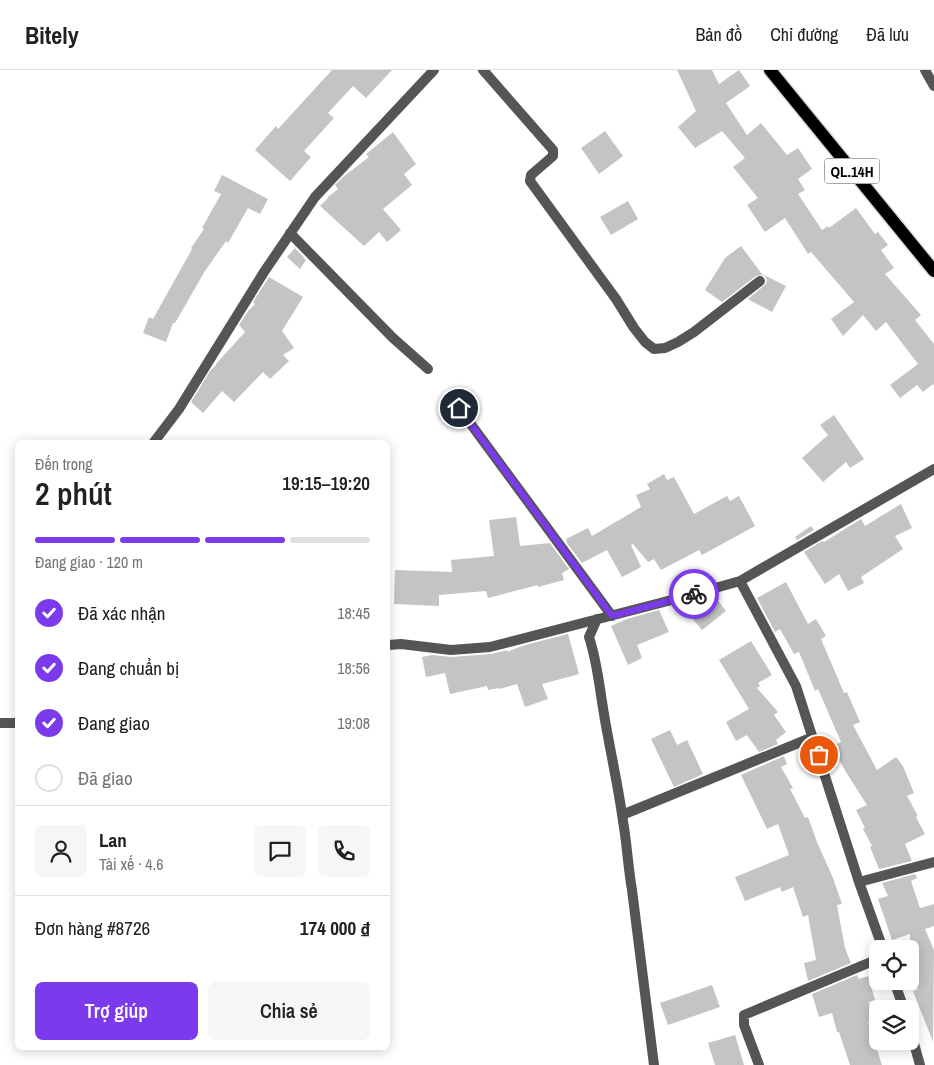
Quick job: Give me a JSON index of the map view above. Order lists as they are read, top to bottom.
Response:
{
  "streets": {
    "main road": ["QL.14H"]
  },
  "page": {
    "header": "Bitely",
    "nav": ["Bản đồ", "Chỉ đường", "Đã lưu"],
    "heading": ["2 phút", "Đến trong", "19:15–19:20"],
    "panel": [
      "Lan",
      "Tài xế · 4.6",
      "Đơn hàng #8726",
      "174 000 ₫"
    ],
    "bar": "Đang giao · 120 m",
    "list": [
      ["Đã xác nhận", "18:45"],
      ["Đang chuẩn bị", "18:56"],
      ["Đang giao", "19:08"],
      "Đã giao"
    ],
    "buttons": ["Trợ giúp", "Chia sẻ"]
  }
}
